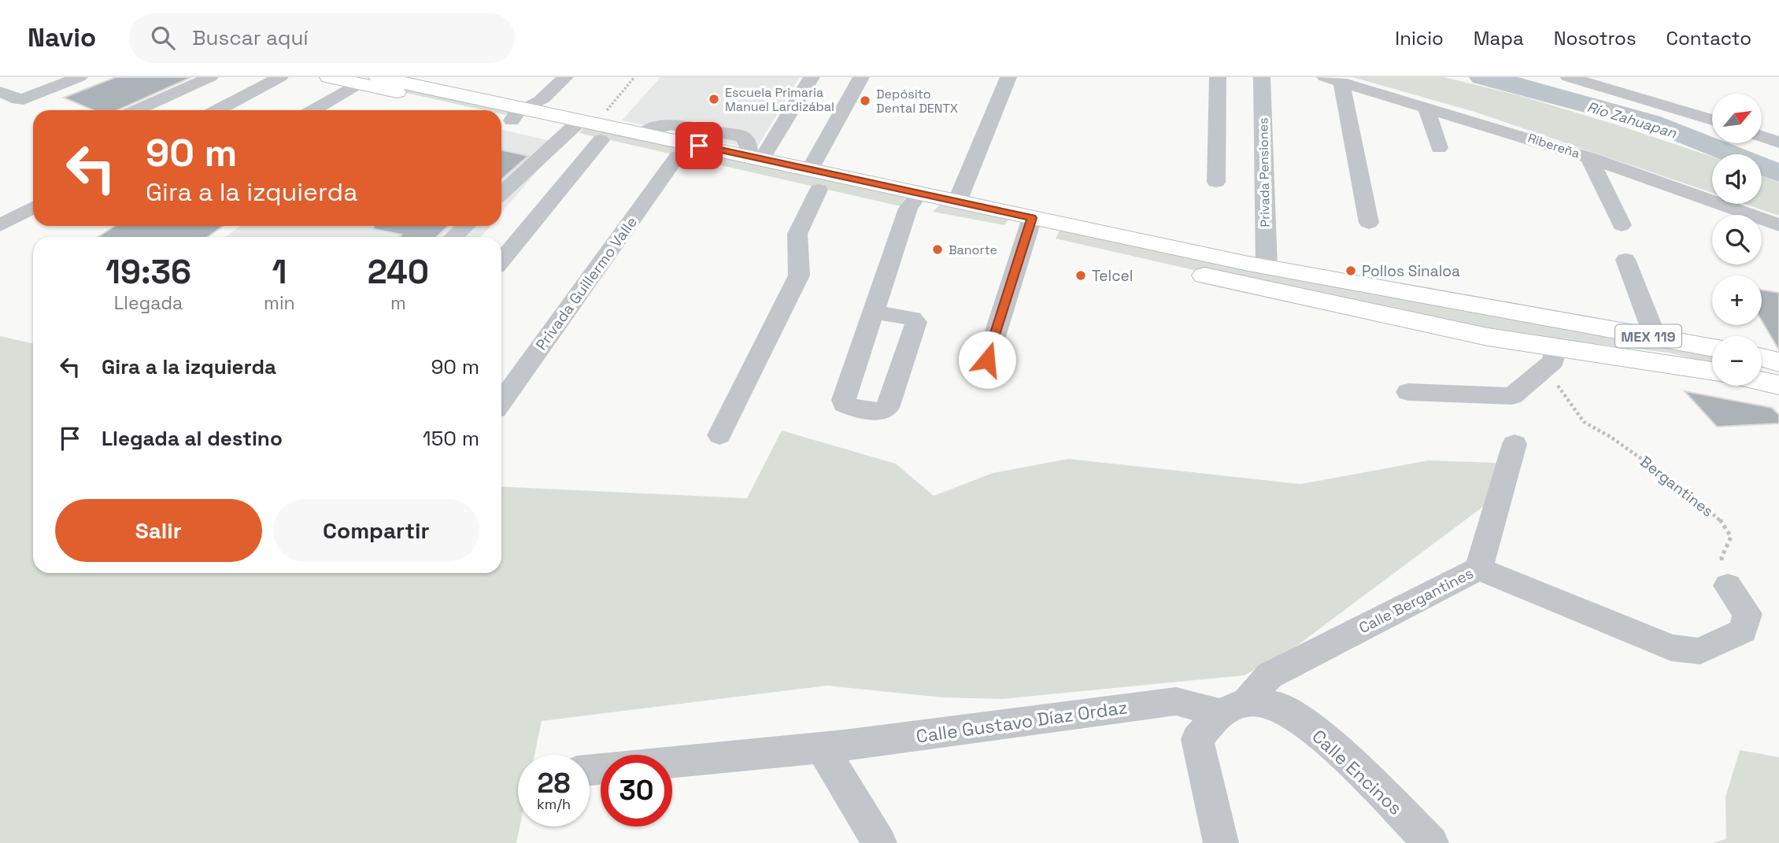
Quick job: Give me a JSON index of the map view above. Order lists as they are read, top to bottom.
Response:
{
  "streets": {
    "main road": ["MEX 119"],
    "street": [
      "Ribereña",
      "Privada Pensiones",
      "Privada Guillermo Valle",
      "Calle Bergantines",
      "Calle Gustavo Díaz Ordaz",
      "Calle Encinos"
    ],
    "path": ["Bergantines"]
  },
  "crossings": [
    ["Privada Pensiones", "MEX 119"],
    ["Privada Guillermo Valle", "MEX 119"],
    ["MEX 119", "Bergantines"],
    ["Calle Bergantines", "Calle Gustavo Díaz Ordaz"],
    ["Calle Bergantines", "Calle Encinos"],
    ["Calle Gustavo Díaz Ordaz", "Calle Encinos"]
  ],
  "water": ["Río Zahuapan"],
  "places": [
    "Escuela Primaria Manuel Lardizábal",
    "Depósito Dental DENTX",
    "Banorte",
    "Pollos Sinaloa",
    "Telcel"
  ],
  "north": "top right",
  "page": {
    "header": "Navio",
    "search": "Buscar aquí",
    "nav": [
      "Inicio",
      "Mapa",
      "Nosotros",
      "Contacto"
    ],
    "map_buttons": ["+", "−"],
    "turn": ["90 m", "Gira a la izquierda"],
    "eta": [
      "19:36",
      "Llegada",
      "1",
      "min",
      "240",
      "m"
    ],
    "list": [
      {
        "name": "Gira a la izquierda",
        "value": "90 m"
      },
      {
        "name": "Llegada al destino",
        "value": "150 m"
      }
    ],
    "buttons": ["Salir", "Compartir"],
    "speed": "28 km/h",
    "limit": "30"
  }
}
